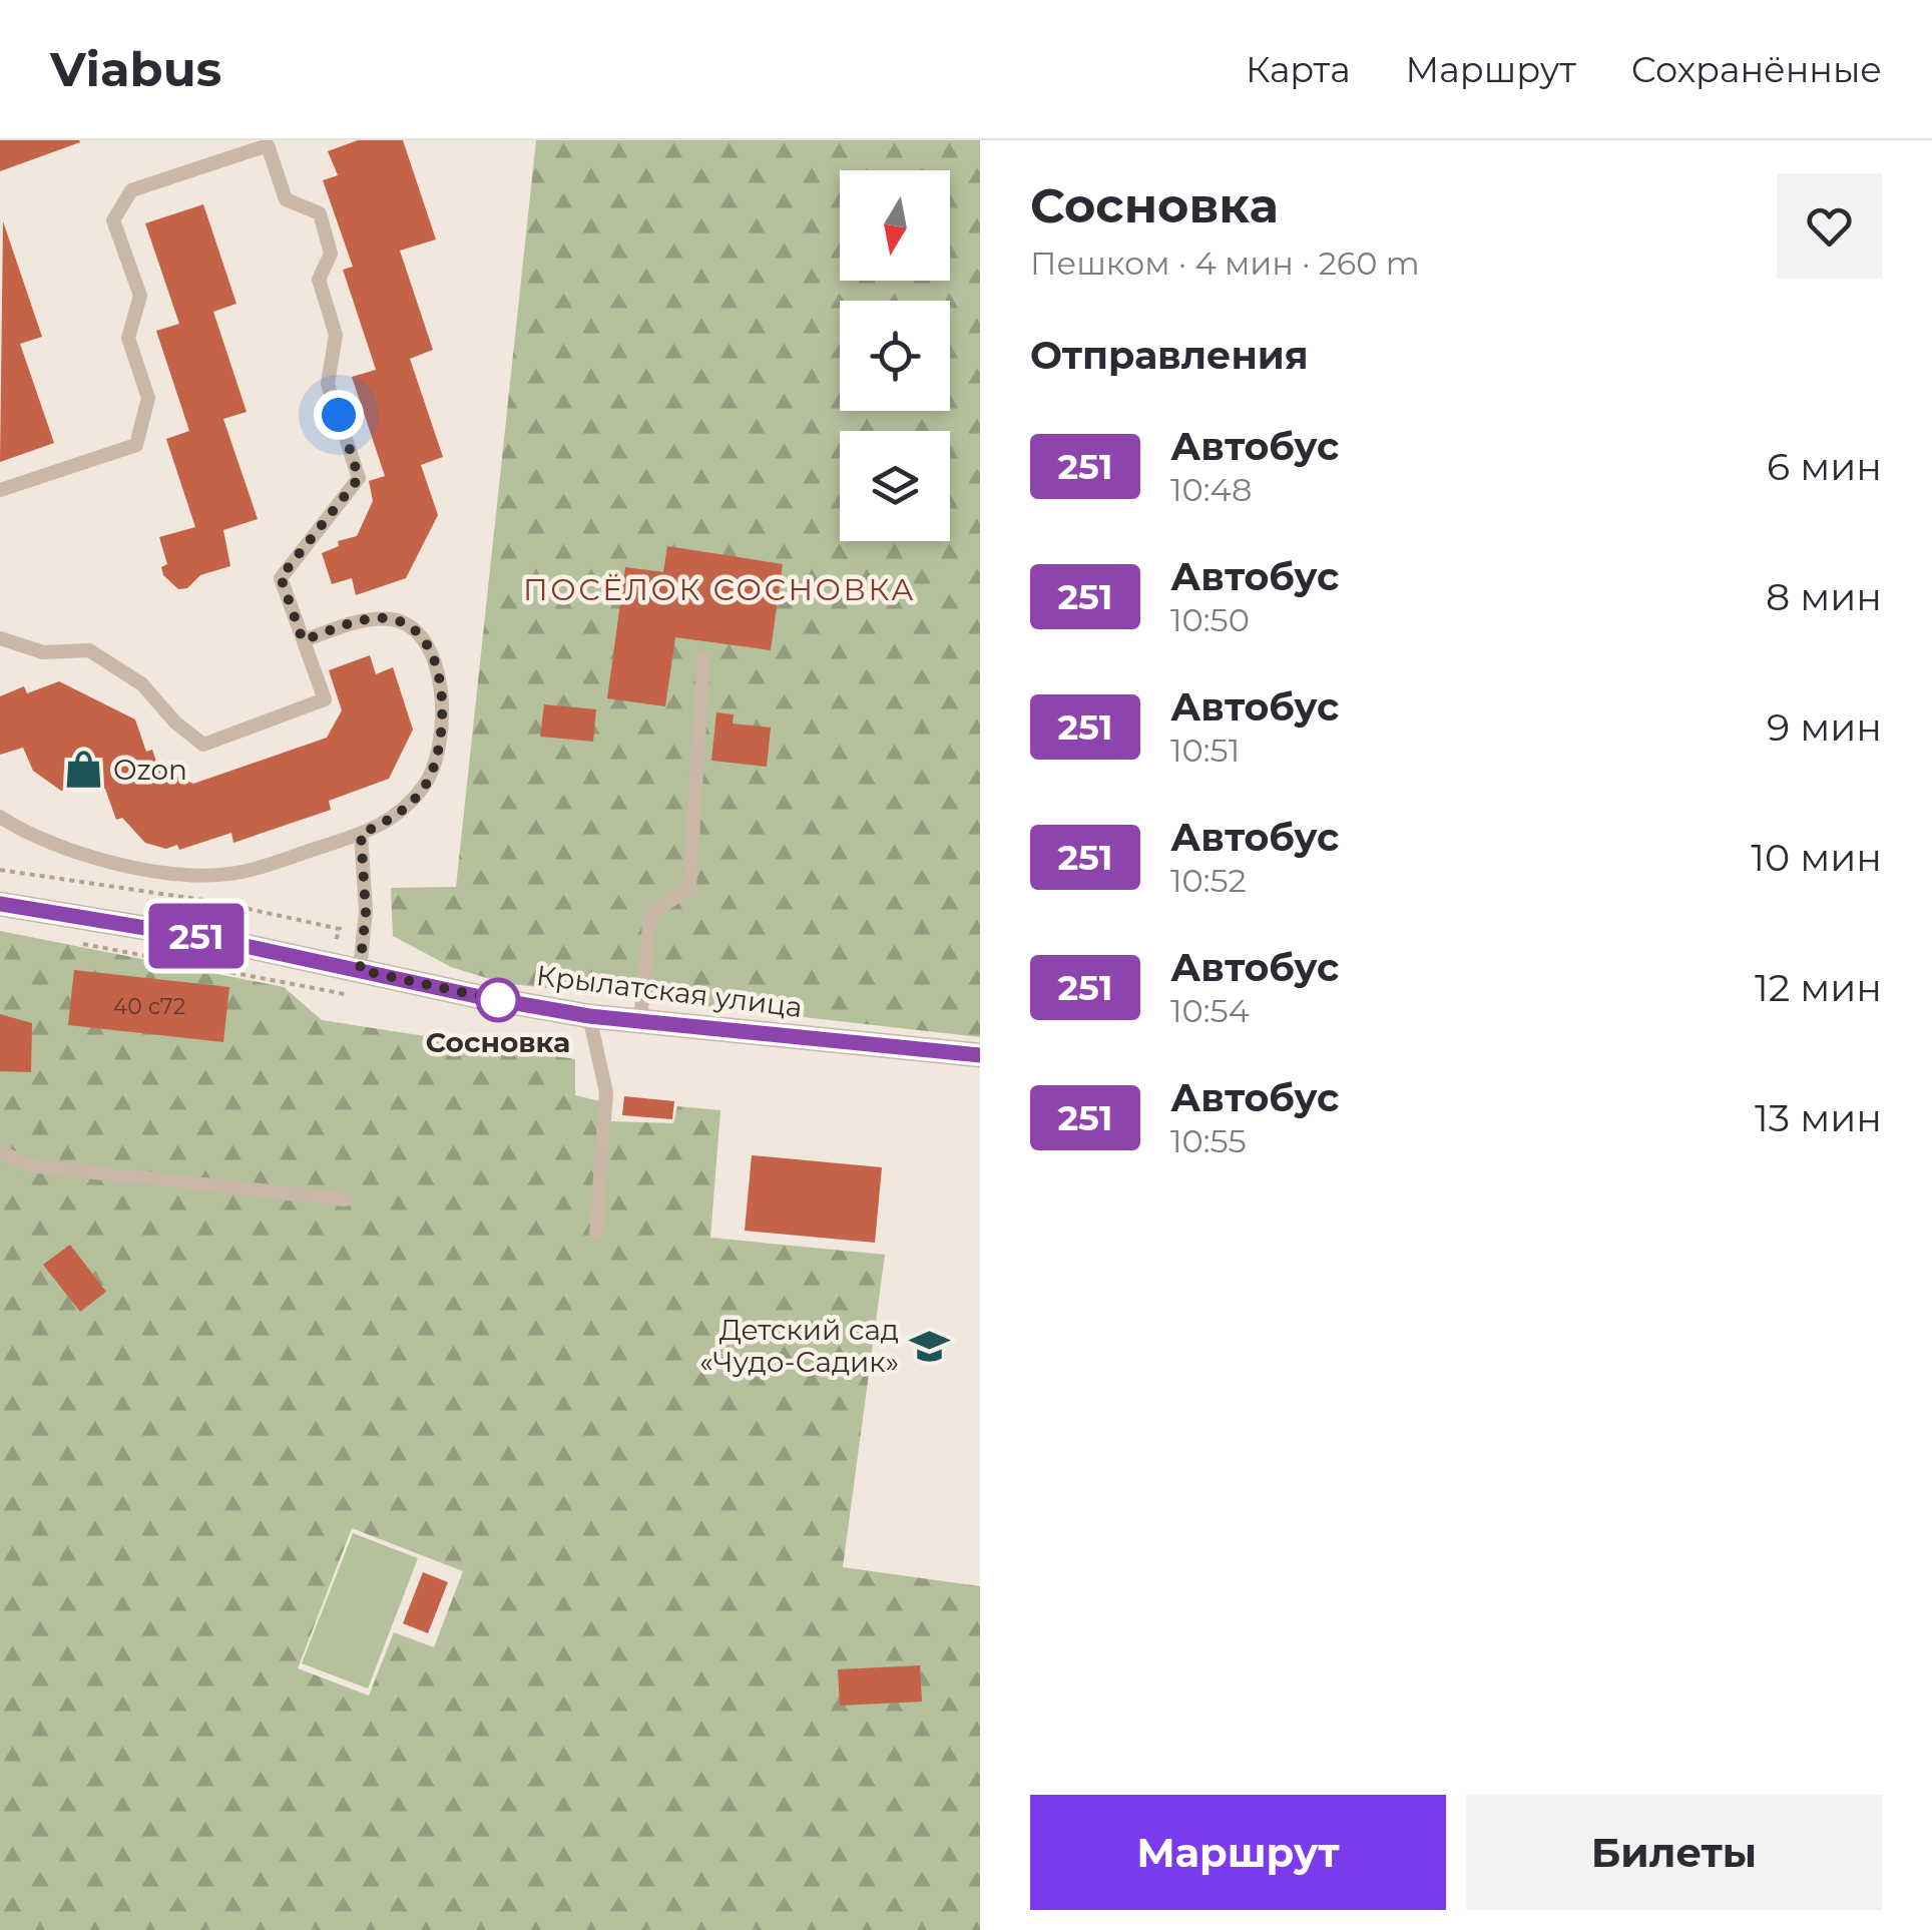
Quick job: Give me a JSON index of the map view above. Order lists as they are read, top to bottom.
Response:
{
  "streets": {
    "street": ["Крылатская улица"]
  },
  "districts": ["ПОСЁЛОК СОСНОВКА"],
  "places": {
    "shop": ["Ozon"],
    "other": ["Сосновка"],
    "school or university": ["Детский сад «Чудо-Садик»"]
  },
  "lines": ["bus line 251"],
  "house_numbers": ["40 с72"],
  "north": "bottom",
  "page": {
    "header": "Viabus",
    "nav": ["Карта", "Маршрут", "Сохранённые"],
    "on_map": "251",
    "heading": [
      ["Сосновка", "Пешком · 4 мин · 260 m"],
      "Отправления"
    ],
    "list": [
      {
        "mark": "251",
        "name": "Автобус",
        "note": "10:48",
        "value": "6 мин"
      },
      {
        "mark": "251",
        "name": "Автобус",
        "note": "10:50",
        "value": "8 мин"
      },
      {
        "mark": "251",
        "name": "Автобус",
        "note": "10:51",
        "value": "9 мин"
      },
      {
        "mark": "251",
        "name": "Автобус",
        "note": "10:52",
        "value": "10 мин"
      },
      {
        "mark": "251",
        "name": "Автобус",
        "note": "10:54",
        "value": "12 мин"
      },
      {
        "mark": "251",
        "name": "Автобус",
        "note": "10:55",
        "value": "13 мин"
      }
    ],
    "buttons": ["Маршрут", "Билеты"]
  }
}
